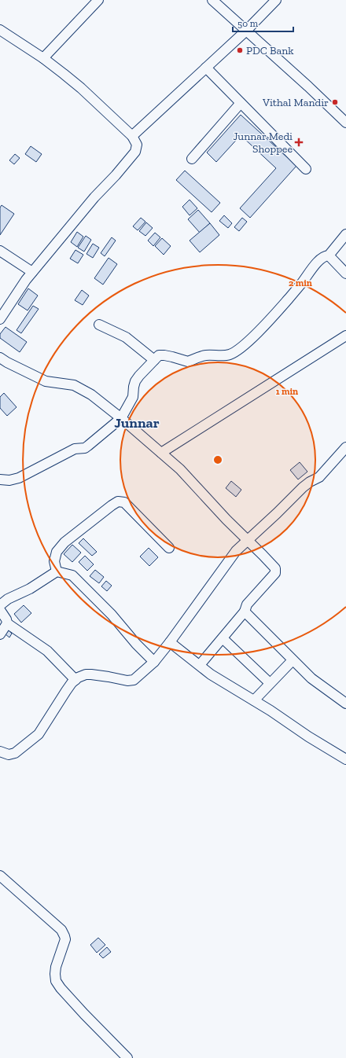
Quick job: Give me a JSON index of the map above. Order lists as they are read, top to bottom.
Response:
{
  "districts": ["Junnar"],
  "places": {
    "other": ["PDC Bank", "Vithal Mandir"],
    "health": ["Junnar Medi Shoppee"]
  },
  "scale_bar": "50 m",
  "rings": ["2 min", "1 min"]
}
